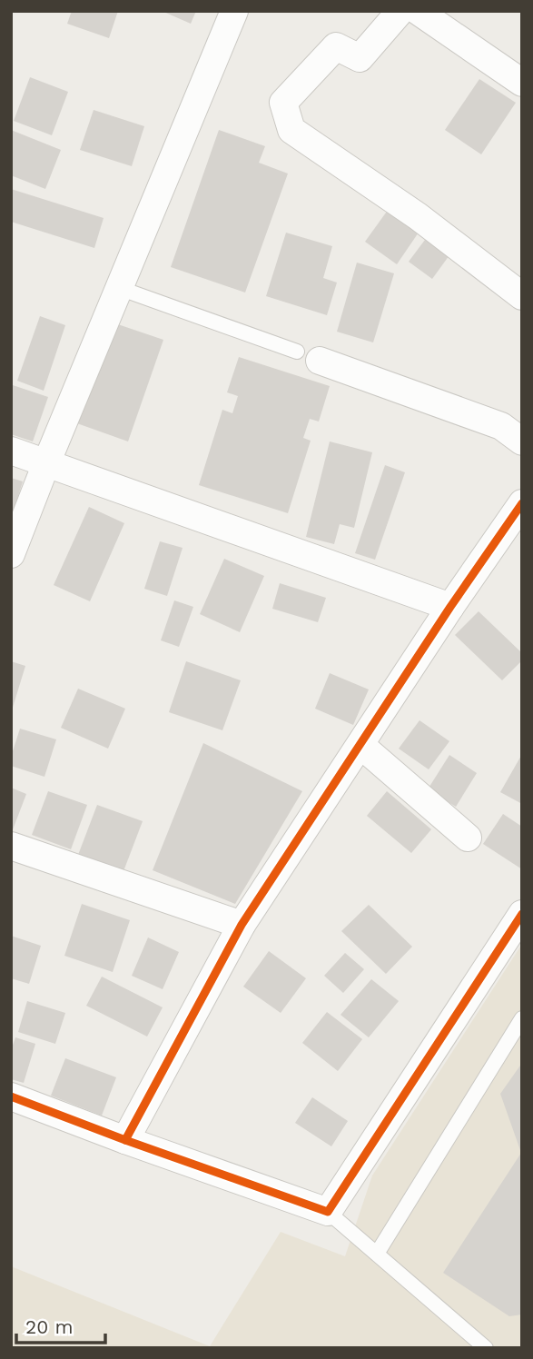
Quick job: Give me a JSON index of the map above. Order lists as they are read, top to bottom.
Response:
{
  "scale_bar": "20 m"
}
